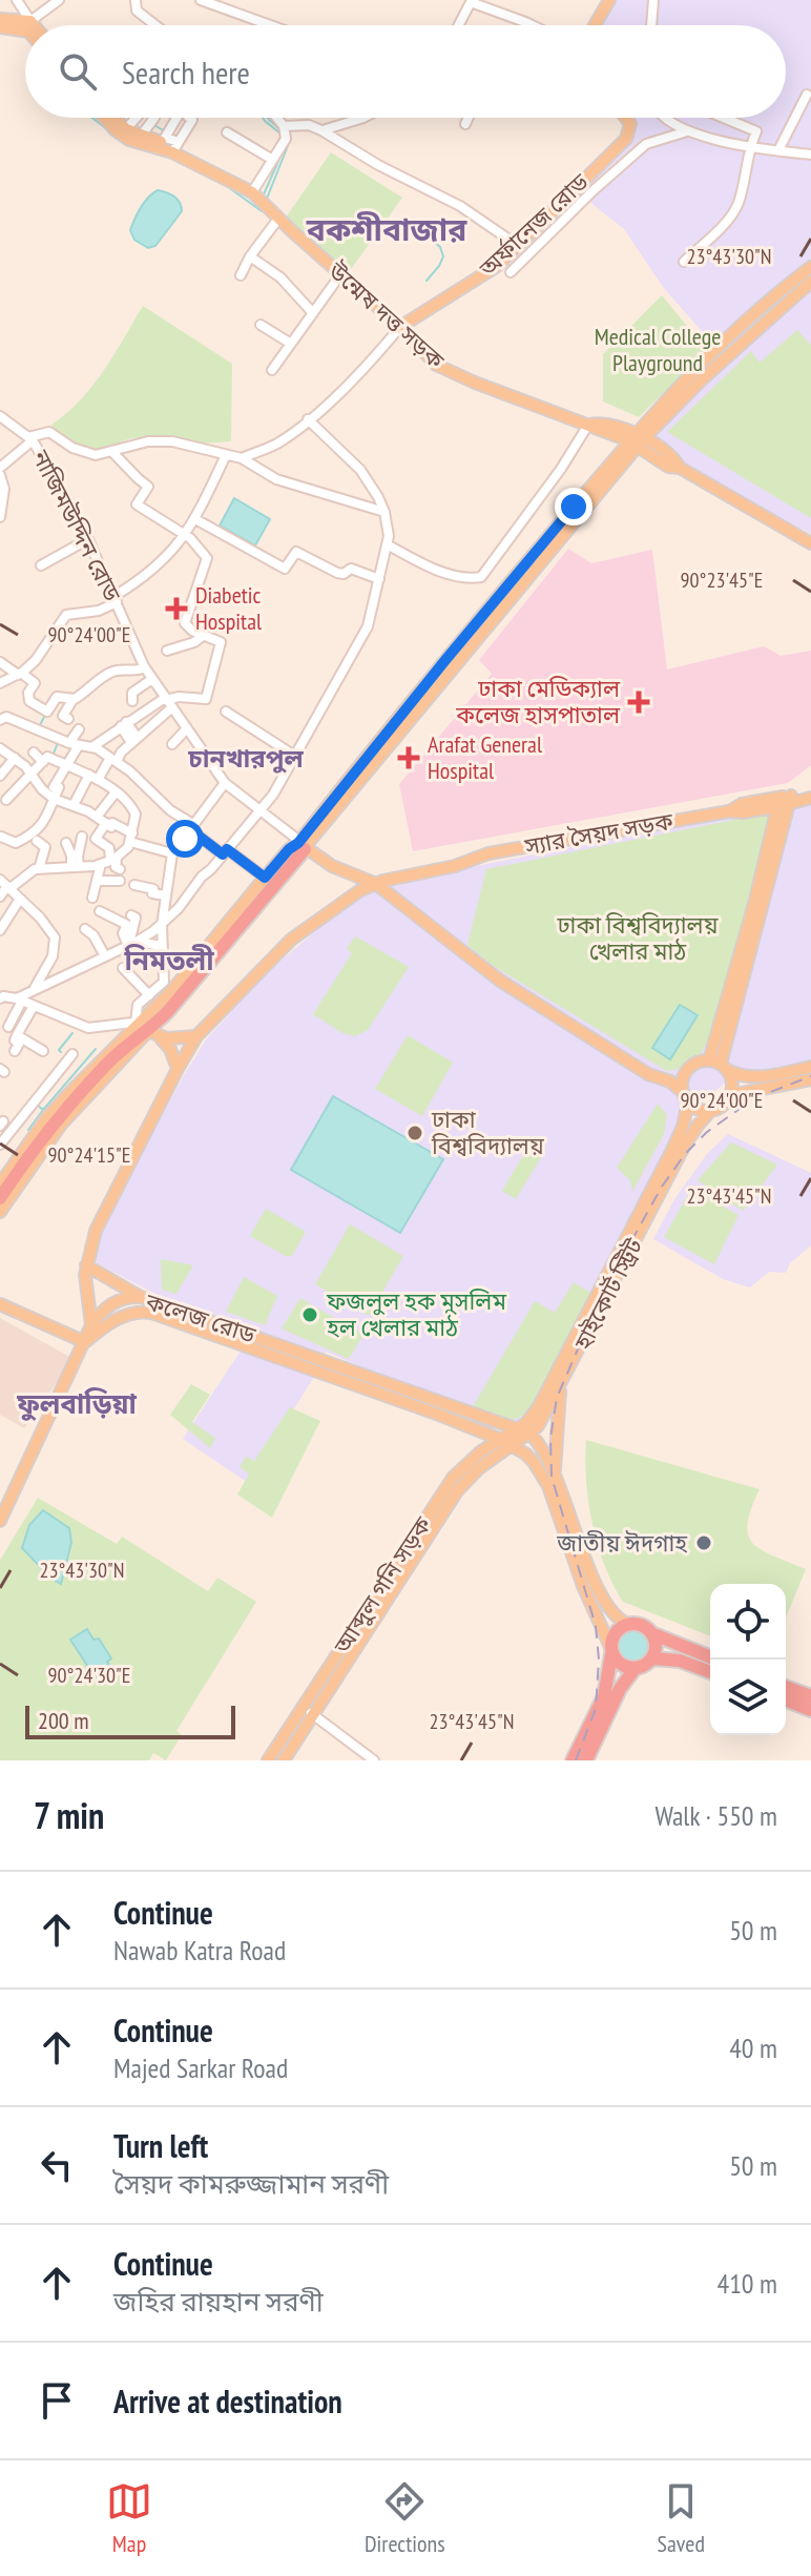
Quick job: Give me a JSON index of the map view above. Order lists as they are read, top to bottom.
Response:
{
  "streets": {
    "main road": [
      "অর্ফানেজ রোড",
      "উন্মেষ দত্ত সড়ক",
      "স্যার সৈয়দ সড়ক",
      "হাইকোর্ট স্ট্রিট",
      "কলেজ রোড",
      "আব্দুল গনি সড়ক"
    ],
    "street": ["নাজিমউদ্দিন রোড"]
  },
  "crossings": [
    ["অর্ফানেজ রোড", "উন্মেষ দত্ত সড়ক"],
    ["হাইকোর্ট স্ট্রিট", "কলেজ রোড"],
    ["হাইকোর্ট স্ট্রিট", "আব্দুল গনি সড়ক"],
    ["কলেজ রোড", "আব্দুল গনি সড়ক"]
  ],
  "districts": [
    "বকশীবাজার",
    "চানখারপুল",
    "নিমতলী",
    "ফুলবাড়িয়া"
  ],
  "parks": ["Medical College Playground", "ঢাকা বিশ্ববিদ্যালয় খেলার মাঠ"],
  "places": {
    "health": ["Diabetic Hospital", "ঢাকা মেডিক্যাল কলেজ হাসপাতাল", "Arafat General Hospital"],
    "other": ["ঢাকা বিশ্ববিদ্যালয়", "ফজলুল হক মুসলিম হল খেলার মাঠ", "জাতীয় ঈদগাহ"]
  },
  "scale_bar": "200 m",
  "page": {
    "search": "Search here",
    "scale": "200 m",
    "heading": ["7 min", "Walk · 550 m"],
    "list": [
      ["Continue", "Nawab Katra Road", "50 m"],
      ["Continue", "Majed Sarkar Road", "40 m"],
      ["Turn left", "সৈয়দ কামরুজ্জামান সরণী", "50 m"],
      ["Continue", "জহির রায়হান সরণী", "410 m"],
      "Arrive at destination"
    ],
    "nav": ["Map", "Directions", "Saved"]
  },
  "coordinates": [
    "23°43'30\"N",
    "90°23'45\"E",
    "90°24'00\"E",
    "90°24'15\"E",
    "23°43'45\"N",
    "90°24'30\"E"
  ]
}
